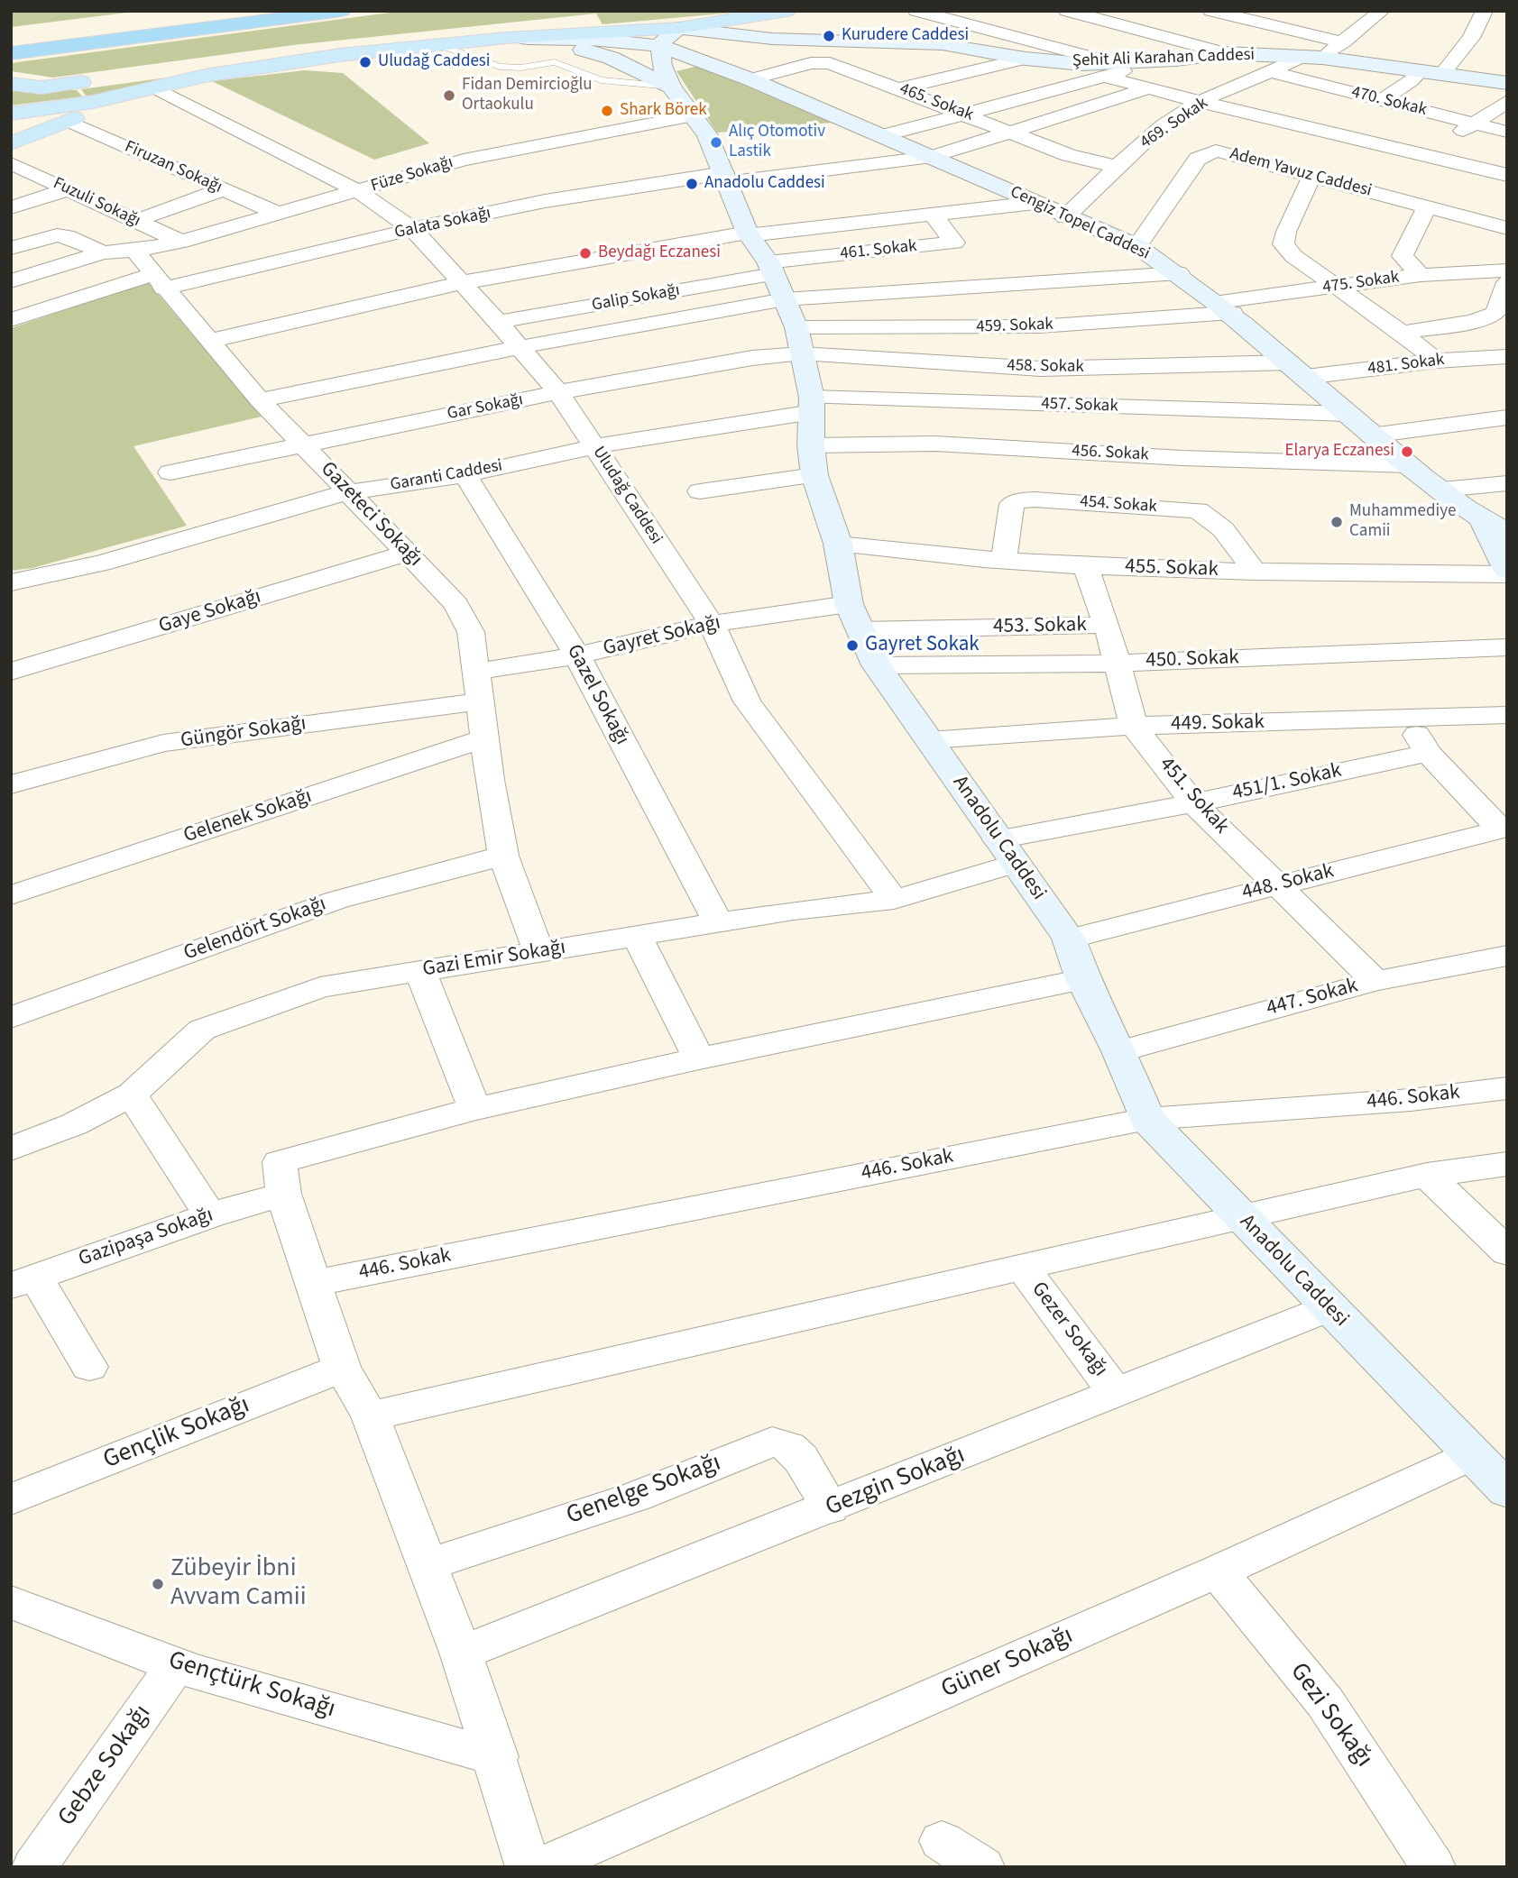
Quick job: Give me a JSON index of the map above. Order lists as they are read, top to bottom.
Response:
{
  "streets": {
    "main road": ["Şehit Ali Karahan Caddesi", "Cengiz Topel Caddesi", "Anadolu Caddesi"],
    "street": [
      "470. Sokak",
      "465. Sokak",
      "469. Sokak",
      "Firuzan Sokağı",
      "Adem Yavuz Caddesi",
      "Füze Sokağı",
      "Fuzuli Sokağı",
      "Galata Sokağı",
      "461. Sokak",
      "475. Sokak",
      "Galip Sokağı",
      "459. Sokak",
      "481. Sokak",
      "458. Sokak",
      "457. Sokak",
      "Gar Sokağı",
      "456. Sokak",
      "Garanti Caddesi",
      "Uludağ Caddesi",
      "454. Sokak",
      "Gazeteci Sokağı",
      "455. Sokak",
      "Gaye Sokağı",
      "453. Sokak",
      "Gayret Sokağı",
      "450. Sokak",
      "Gazel Sokağı",
      "449. Sokak",
      "Güngör Sokağı",
      "451/1. Sokak",
      "451. Sokak",
      "Gelenek Sokağı",
      "448. Sokak",
      "Gelendört Sokağı",
      "Gazi Emir Sokağı",
      "447. Sokak",
      "446. Sokak",
      "Gazipaşa Sokağı",
      "Gezer Sokağı",
      "Gençlik Sokağı",
      "Gezgin Sokağı",
      "Genelge Sokağı",
      "Güner Sokağı",
      "Gençtürk Sokağı",
      "Gezi Sokağı",
      "Gebze Sokağı"
    ]
  },
  "crossings": [
    ["Şehit Ali Karahan Caddesi", "469. Sokak"],
    ["470. Sokak", "469. Sokak"],
    ["465. Sokak", "469. Sokak"],
    ["465. Sokak", "Galata Sokağı"],
    ["465. Sokak", "Cengiz Topel Caddesi"],
    ["469. Sokak", "Cengiz Topel Caddesi"],
    ["Firuzan Sokağı", "Füze Sokağı"],
    ["Adem Yavuz Caddesi", "Cengiz Topel Caddesi"],
    ["Füze Sokağı", "Fuzuli Sokağı"],
    ["Füze Sokağı", "Uludağ Caddesi"],
    ["Füze Sokağı", "Gazeteci Sokağı"],
    ["Füze Sokağı", "Anadolu Caddesi"],
    ["Galata Sokağı", "Cengiz Topel Caddesi"],
    ["Galata Sokağı", "Uludağ Caddesi"],
    ["Galata Sokağı", "Gazeteci Sokağı"],
    ["Galata Sokağı", "Anadolu Caddesi"],
    ["Cengiz Topel Caddesi", "475. Sokak"],
    ["Cengiz Topel Caddesi", "459. Sokak"],
    ["Cengiz Topel Caddesi", "481. Sokak"],
    ["Cengiz Topel Caddesi", "458. Sokak"],
    ["Cengiz Topel Caddesi", "457. Sokak"],
    ["Cengiz Topel Caddesi", "456. Sokak"],
    ["461. Sokak", "Galip Sokağı"],
    ["461. Sokak", "459. Sokak"],
    ["461. Sokak", "458. Sokak"],
    ["461. Sokak", "Gar Sokağı"],
    ["461. Sokak", "Anadolu Caddesi"],
    ["475. Sokak", "459. Sokak"],
    ["Galip Sokağı", "459. Sokak"],
    ["Galip Sokağı", "458. Sokak"],
    ["Galip Sokağı", "Gar Sokağı"],
    ["Galip Sokağı", "Uludağ Caddesi"],
    ["Galip Sokağı", "Anadolu Caddesi"],
    ["459. Sokak", "458. Sokak"],
    ["459. Sokak", "Gar Sokağı"],
    ["459. Sokak", "Anadolu Caddesi"],
    ["481. Sokak", "458. Sokak"],
    ["458. Sokak", "Gar Sokağı"],
    ["458. Sokak", "Anadolu Caddesi"],
    ["457. Sokak", "Garanti Caddesi"],
    ["457. Sokak", "Anadolu Caddesi"],
    ["Gar Sokağı", "Uludağ Caddesi"],
    ["Gar Sokağı", "Gazeteci Sokağı"],
    ["Gar Sokağı", "Anadolu Caddesi"],
    ["456. Sokak", "Anadolu Caddesi"],
    ["Garanti Caddesi", "Uludağ Caddesi"],
    ["Garanti Caddesi", "Gazeteci Sokağı"],
    ["Garanti Caddesi", "Gazel Sokağı"],
    ["Garanti Caddesi", "Anadolu Caddesi"],
    ["Uludağ Caddesi", "Gayret Sokağı"],
    ["Uludağ Caddesi", "Gazi Emir Sokağı"],
    ["454. Sokak", "455. Sokak"],
    ["Gazeteci Sokağı", "Gaye Sokağı"],
    ["Gazeteci Sokağı", "Gayret Sokağı"],
    ["Gazeteci Sokağı", "Güngör Sokağı"],
    ["Gazeteci Sokağı", "Gelenek Sokağı"],
    ["Gazeteci Sokağı", "Gelendört Sokağı"],
    ["Gazeteci Sokağı", "Gazi Emir Sokağı"],
    ["455. Sokak", "451. Sokak"],
    ["455. Sokak", "Anadolu Caddesi"],
    ["453. Sokak", "Gayret Sokağı"],
    ["453. Sokak", "451. Sokak"],
    ["453. Sokak", "Anadolu Caddesi"],
    ["Gayret Sokağı", "Gazel Sokağı"],
    ["Gayret Sokağı", "Anadolu Caddesi"],
    ["450. Sokak", "451. Sokak"],
    ["450. Sokak", "Anadolu Caddesi"],
    ["Gazel Sokağı", "Gazi Emir Sokağı"],
    ["449. Sokak", "451. Sokak"],
    ["449. Sokak", "Anadolu Caddesi"],
    ["451/1. Sokak", "451. Sokak"],
    ["451/1. Sokak", "Anadolu Caddesi"],
    ["451/1. Sokak", "Gazi Emir Sokağı"],
    ["451. Sokak", "448. Sokak"],
    ["451. Sokak", "447. Sokak"],
    ["Anadolu Caddesi", "448. Sokak"],
    ["Anadolu Caddesi", "Gazi Emir Sokağı"],
    ["Anadolu Caddesi", "447. Sokak"],
    ["Anadolu Caddesi", "446. Sokak"],
    ["Anadolu Caddesi", "Gezgin Sokağı"],
    ["Anadolu Caddesi", "Güner Sokağı"],
    ["Gezer Sokağı", "Gezgin Sokağı"],
    ["Gezgin Sokağı", "Genelge Sokağı"],
    ["Güner Sokağı", "Gezi Sokağı"],
    ["Gençtürk Sokağı", "Gebze Sokağı"]
  ],
  "places": [
    "Kurudere Caddesi",
    "Uludağ Caddesi",
    "Fidan Demircioğlu Ortaokulu",
    "Shark Börek",
    "Alıç Otomotiv Lastik",
    "Anadolu Caddesi",
    "Beydağı Eczanesi",
    "Elarya Eczanesi",
    "Muhammediye Camii",
    "Gayret Sokak",
    "Zübeyir İbni Avvam Camii"
  ]
}
